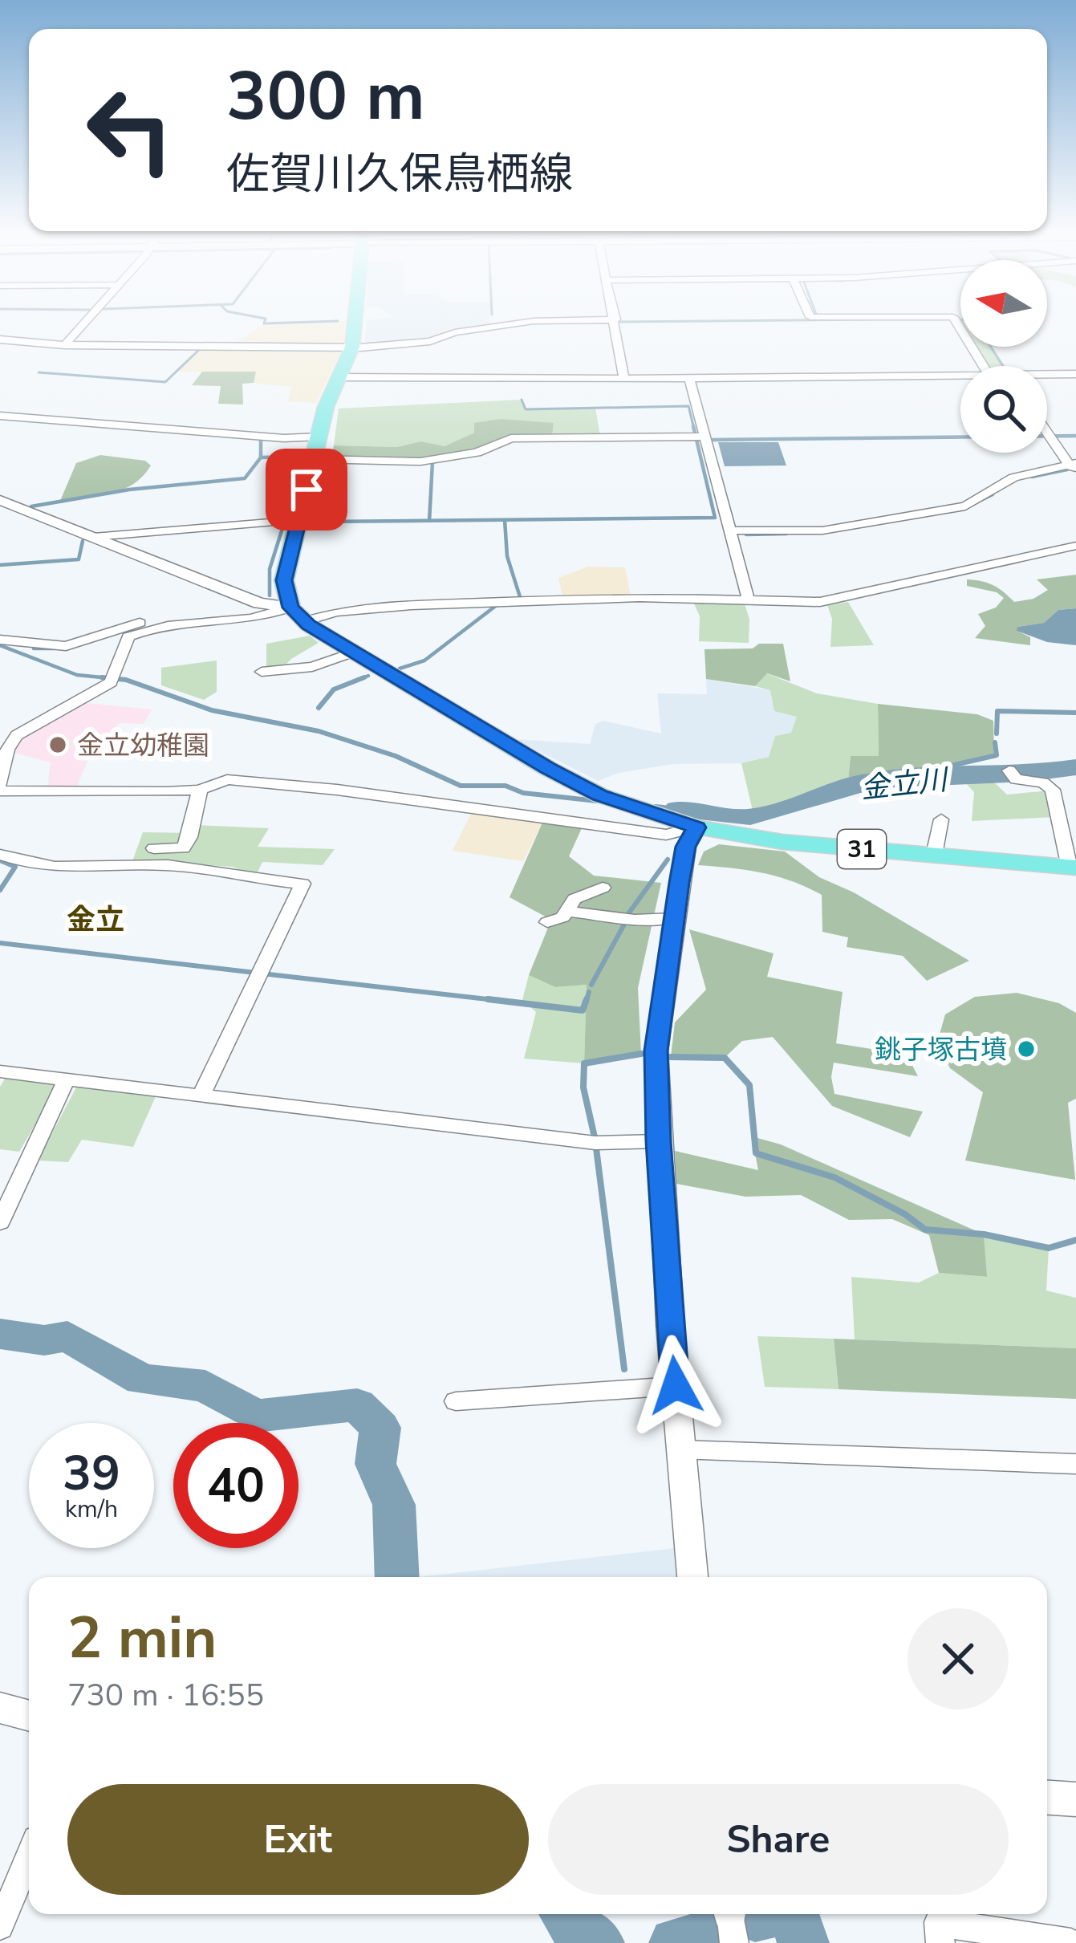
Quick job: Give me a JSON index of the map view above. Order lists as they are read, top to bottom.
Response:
{
  "streets": {
    "main road": ["31"]
  },
  "districts": ["金立"],
  "water": ["金立川"],
  "places": ["金立幼稚園", "銚子塚古墳"],
  "north": "left",
  "page": {
    "turn": ["300 m", "佐賀川久保鳥栖線"],
    "speed": "39 km/h",
    "limit": "40",
    "heading": ["2 min", "730 m · 16:55"],
    "buttons": ["Exit", "Share"]
  }
}
